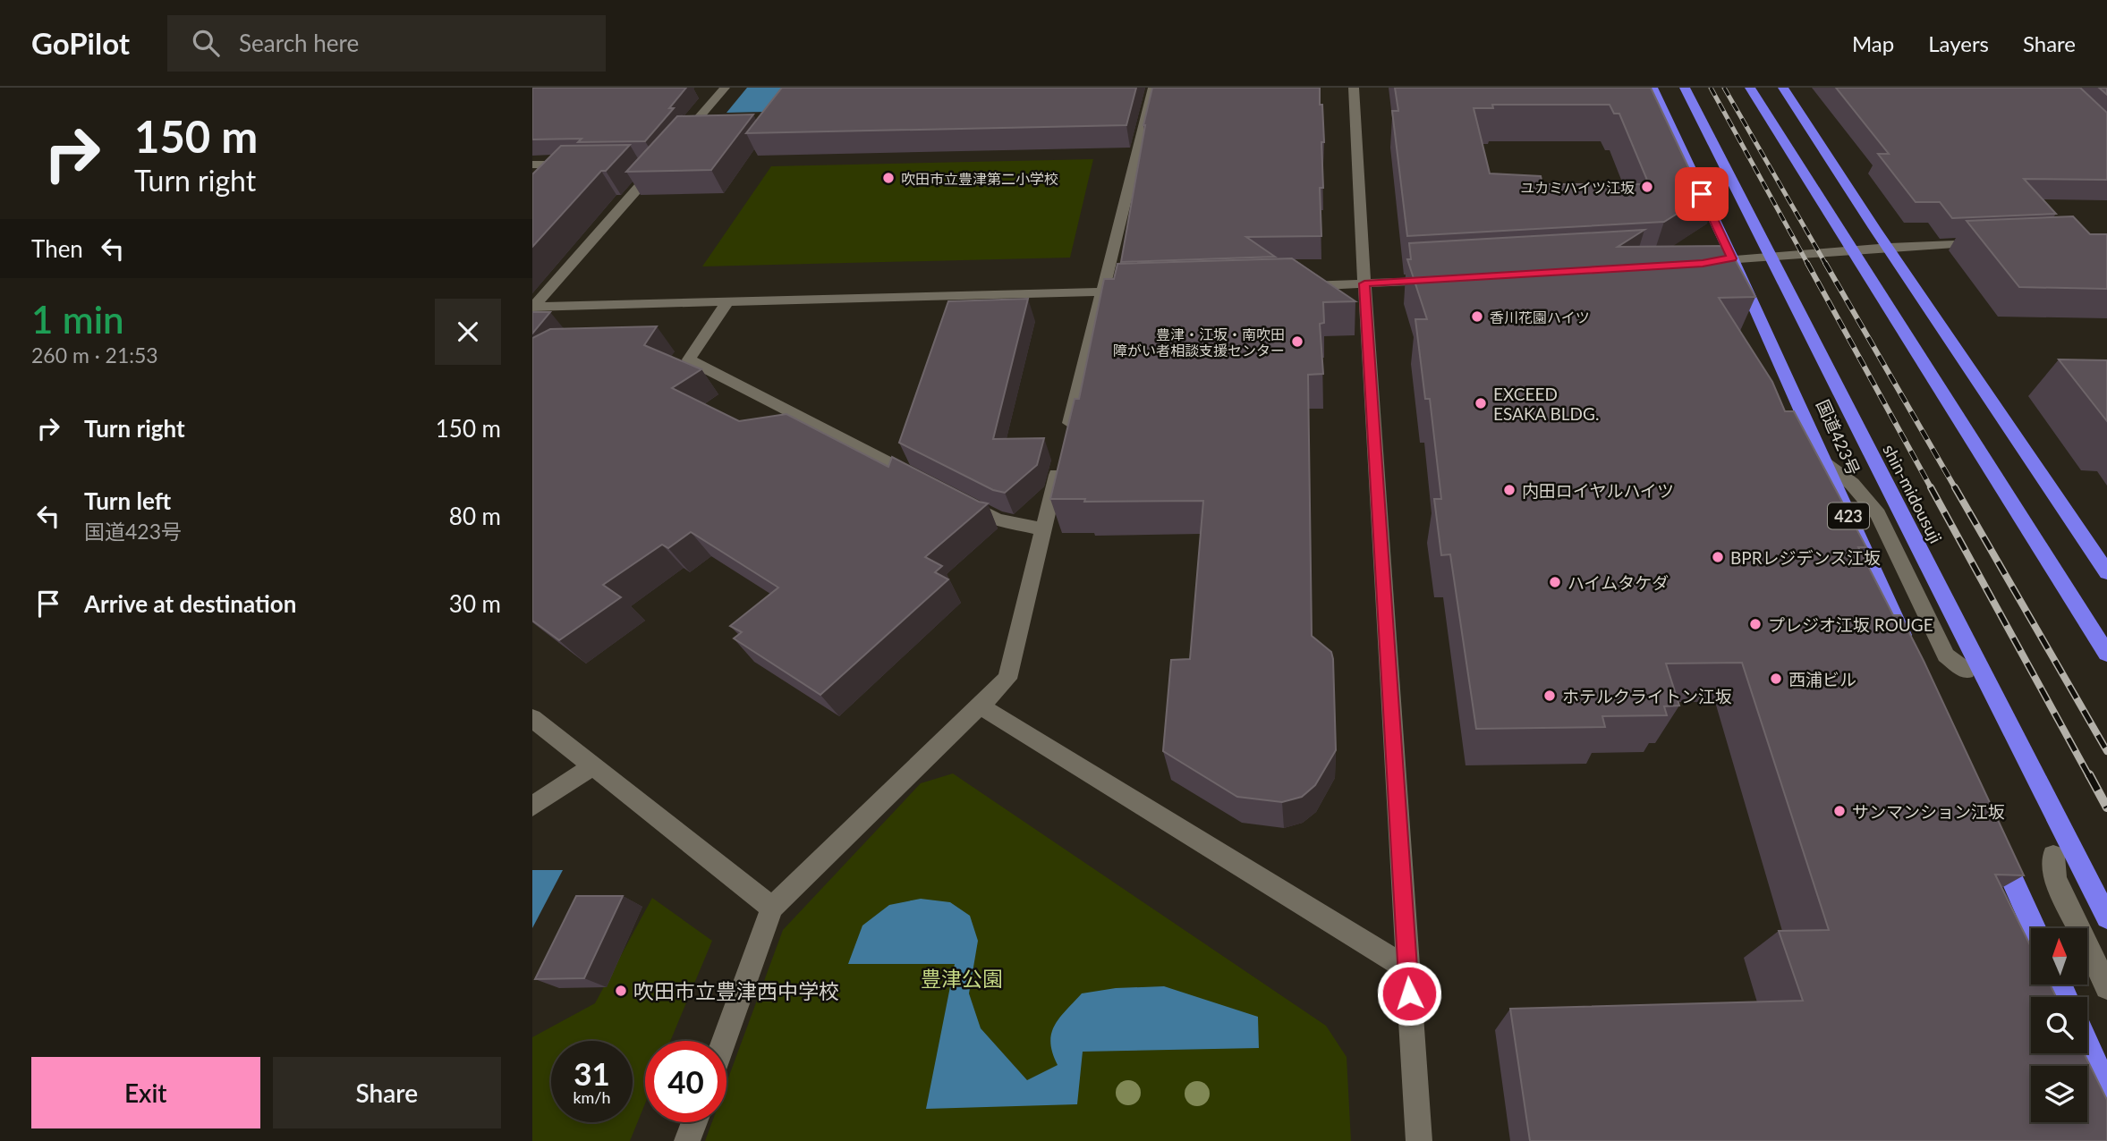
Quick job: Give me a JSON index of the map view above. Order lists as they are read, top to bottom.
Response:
{
  "streets": {
    "highway": ["国道423号", "shin-midousuji", "423"]
  },
  "parks": ["豊津公園"],
  "places": [
    "吹田市立豊津第二小学校",
    "ユカミハイツ江坂",
    "香川花園ハイツ",
    "豊津・江坂・南吹田 障がい者相談支援センター",
    "EXCEED ESAKA BLDG.",
    "内田ロイヤルハイツ",
    "BPRレジデンス江坂",
    "ハイムタケダ",
    "プレジオ江坂 ROUGE",
    "西浦ビル",
    "ホテルクライトン江坂",
    "サンマンション江坂",
    "吹田市立豊津西中学校"
  ],
  "north": "top",
  "page": {
    "header": "GoPilot",
    "search": "Search here",
    "nav": ["Map", "Layers", "Share"],
    "turn": ["150 m", "Turn right"],
    "then": "Then",
    "heading": ["1 min", "260 m · 21:53"],
    "list": [
      {
        "name": "Turn right",
        "value": "150 m"
      },
      {
        "name": "Turn left",
        "note": "国道423号",
        "value": "80 m"
      },
      {
        "name": "Arrive at destination",
        "value": "30 m"
      }
    ],
    "speed": "31 km/h",
    "limit": "40",
    "buttons": ["Exit", "Share"]
  }
}
